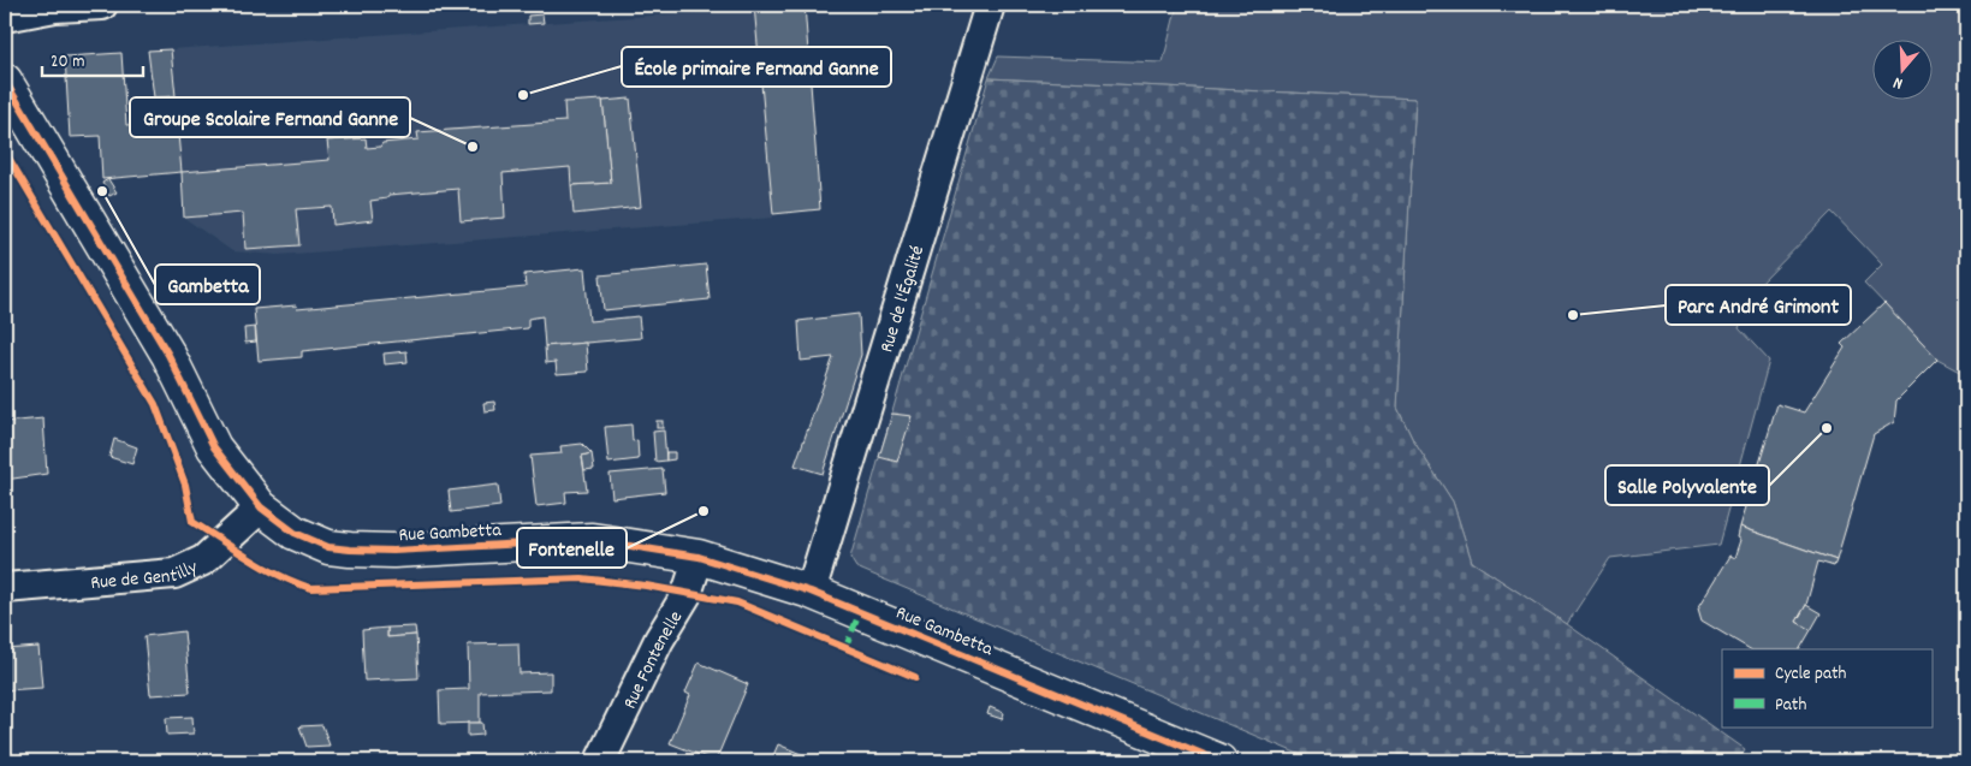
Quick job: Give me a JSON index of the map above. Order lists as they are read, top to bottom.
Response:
{
  "streets": {
    "street": [
      "Rue de l'Égalité",
      "Rue Gambetta",
      "Rue de Gentilly",
      "Rue Fontenelle"
    ]
  },
  "crossings": [
    ["Rue de l'Égalité", "Rue Gambetta"],
    ["Rue Gambetta", "Rue de Gentilly"],
    ["Rue Gambetta", "Rue Fontenelle"]
  ],
  "places": [
    "École primaire Fernand Ganne",
    "Groupe Scolaire Fernand Ganne",
    "Gambetta",
    "Parc André Grimont",
    "Salle Polyvalente",
    "Fontenelle"
  ],
  "legend": ["Cycle path", "Path"],
  "scale_bar": "20 m",
  "north": "bottom"
}
